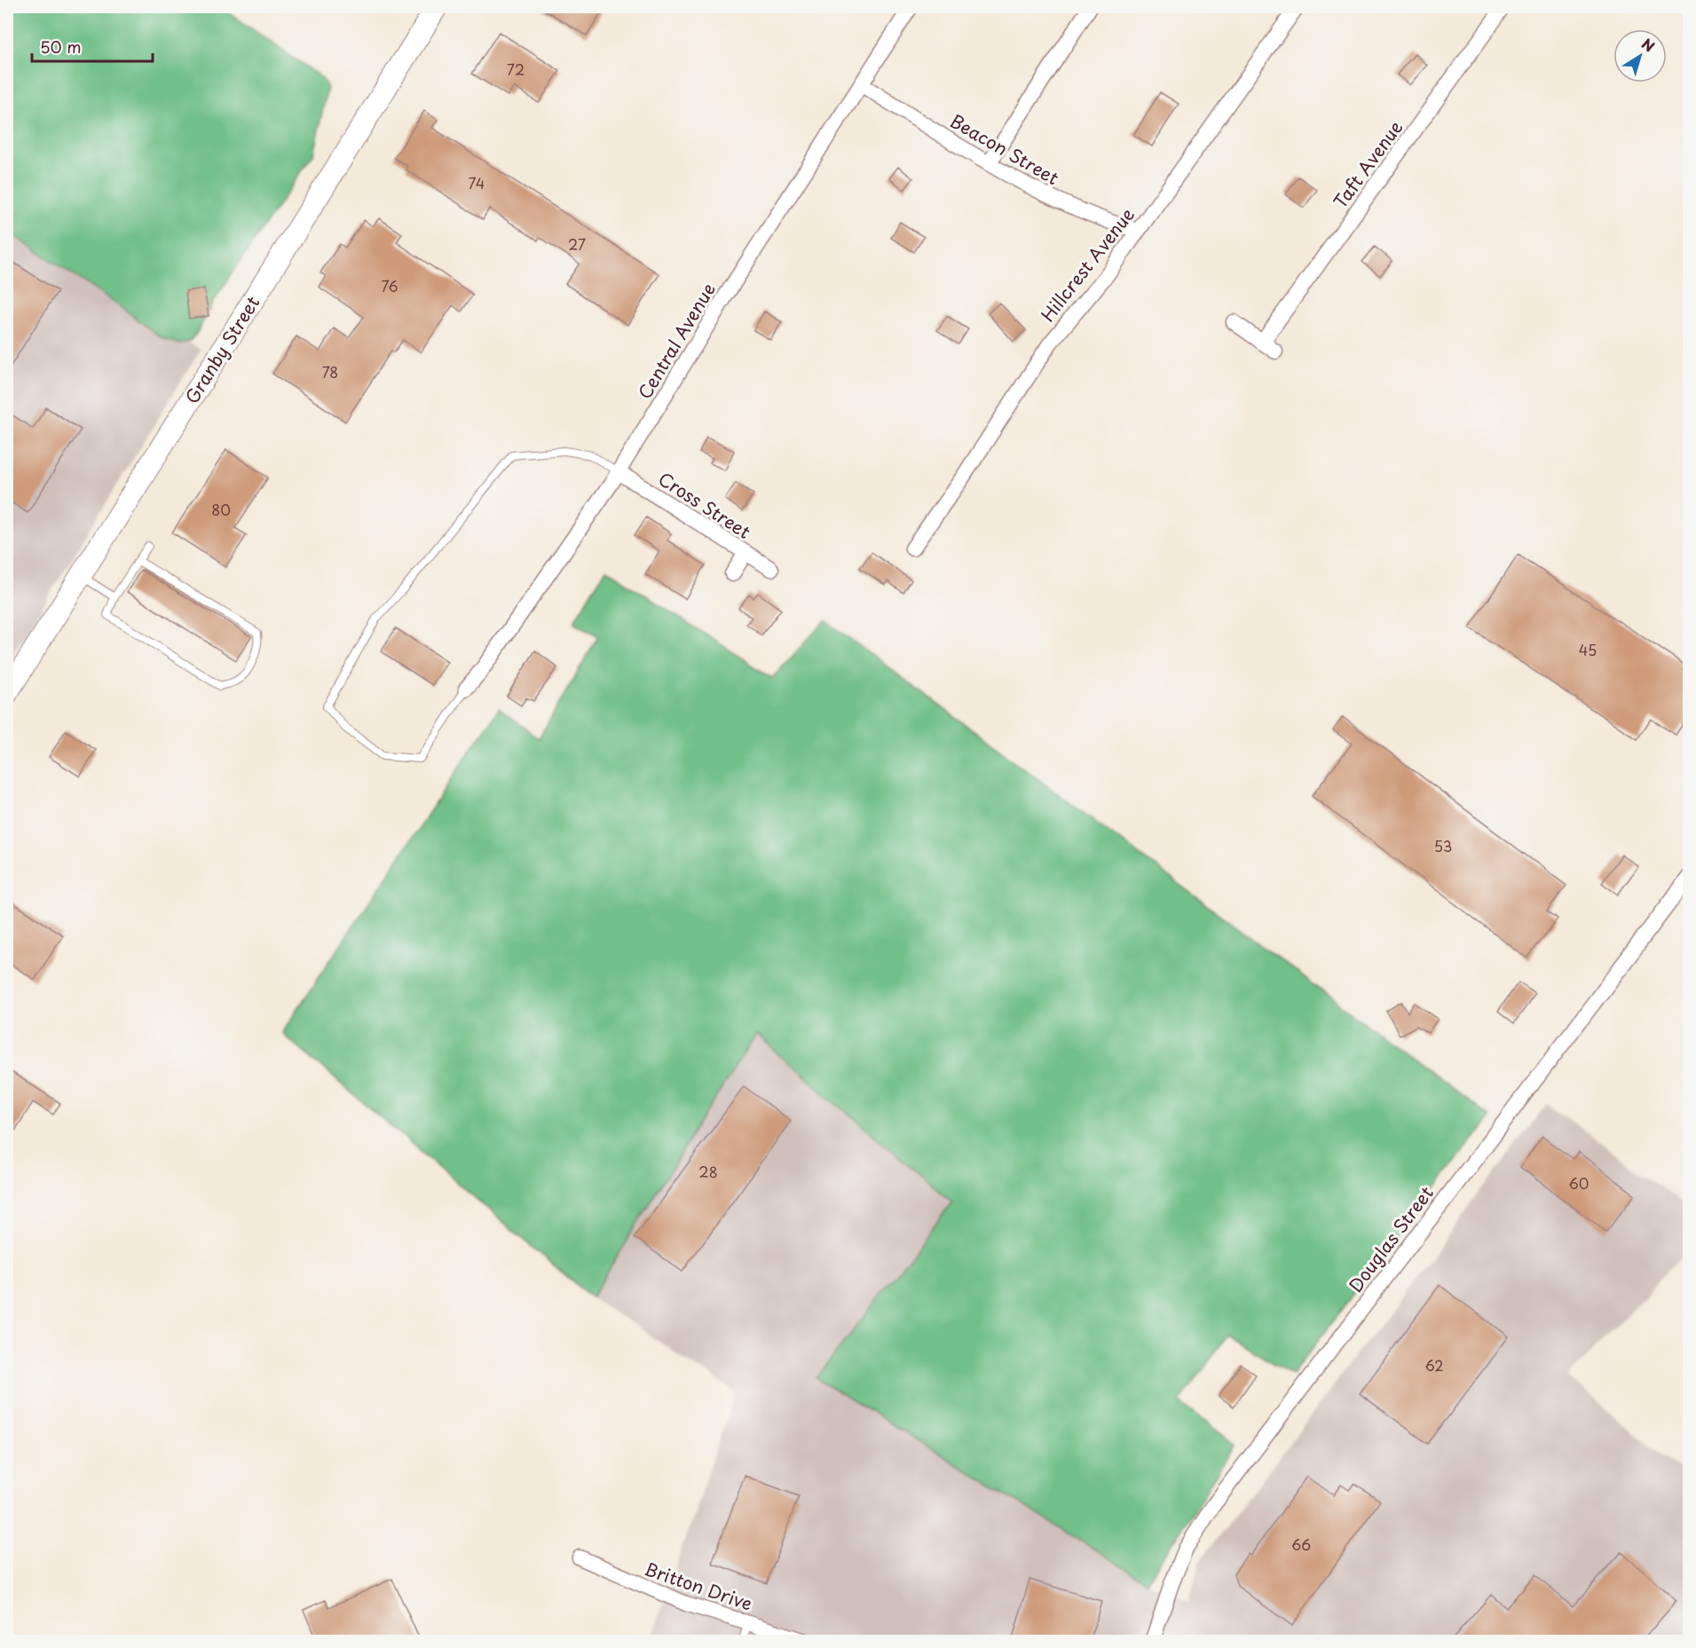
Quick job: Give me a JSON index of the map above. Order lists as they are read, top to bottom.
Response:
{
  "streets": {
    "main road": ["Granby Street"],
    "street": [
      "Beacon Street",
      "Taft Avenue",
      "Hillcrest Avenue",
      "Central Avenue",
      "Cross Street",
      "Douglas Street",
      "Britton Drive"
    ]
  },
  "crossings": [
    ["Beacon Street", "Hillcrest Avenue"],
    ["Beacon Street", "Central Avenue"],
    ["Central Avenue", "Cross Street"]
  ],
  "house_numbers": [
    "72",
    "74",
    "27",
    "76",
    "78",
    "80",
    "45",
    "53",
    "28",
    "60",
    "62",
    "66"
  ],
  "scale_bar": "50 m",
  "north": "top right"
}
